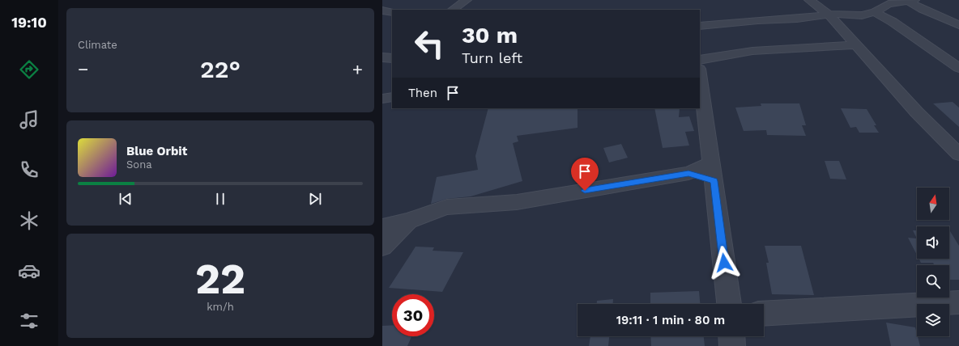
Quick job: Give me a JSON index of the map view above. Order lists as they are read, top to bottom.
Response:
{
  "north": "top",
  "page": {
    "tabs": "19:10",
    "tile": [
      "Climate",
      ["22", "km/h"]
    ],
    "turn": ["30 m", "Turn left"],
    "heat": ["−", "22°", "+"],
    "then": "Then",
    "song": ["Blue Orbit", "Sona"],
    "limit": "30",
    "trip": "19:11 · 1 min · 80 m"
  }
}
